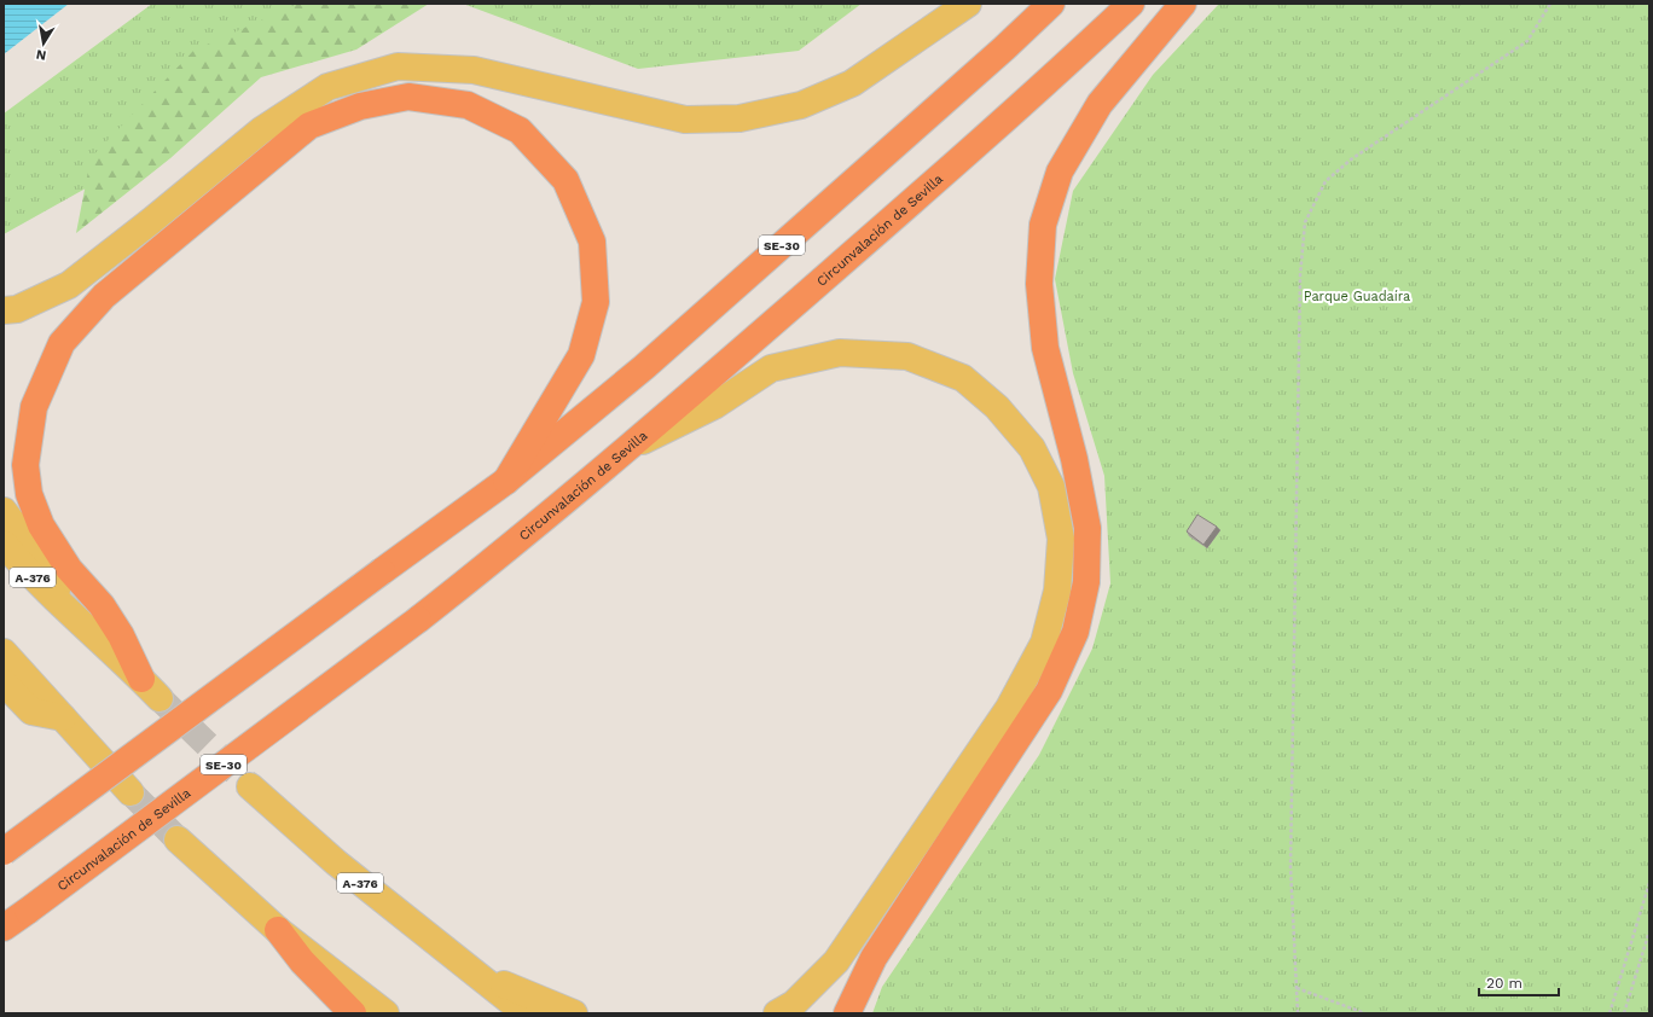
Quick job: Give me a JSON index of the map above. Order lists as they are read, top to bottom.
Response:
{
  "streets": {
    "highway": ["Circunvalación de Sevilla", "SE-30"],
    "main road": ["A-376"]
  },
  "parks": ["Parque Guadaíra"],
  "scale_bar": "20 m",
  "north": "bottom"
}
